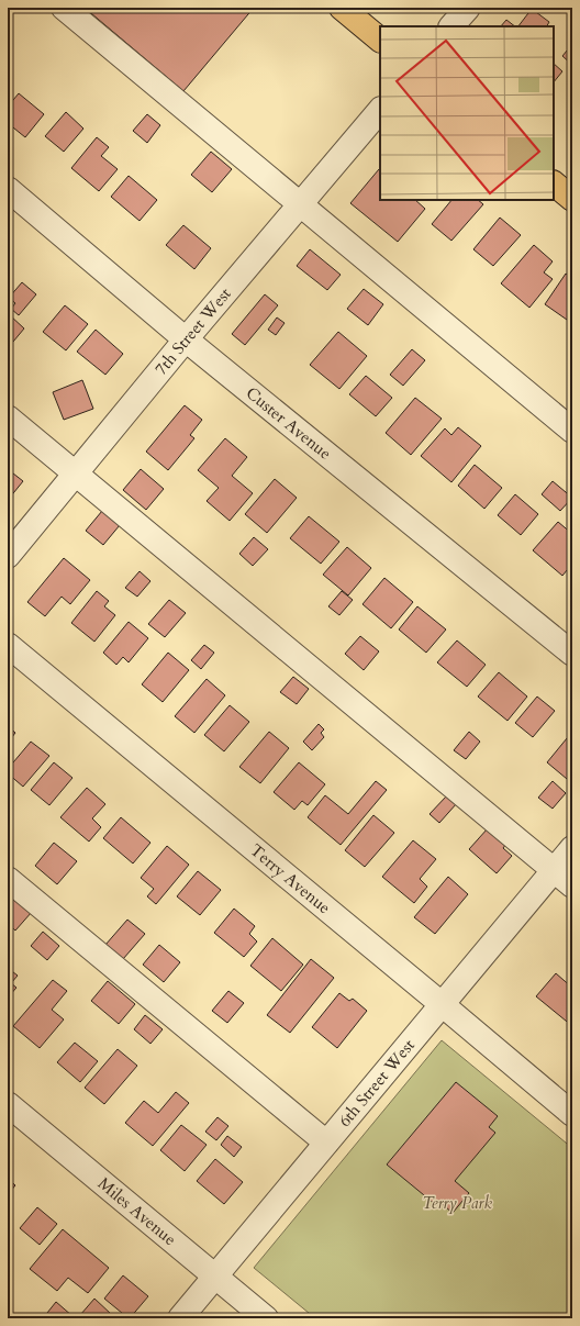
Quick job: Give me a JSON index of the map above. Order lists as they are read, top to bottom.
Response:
{
  "streets": {
    "street": [
      "7th Street West",
      "Custer Avenue",
      "Terry Avenue",
      "6th Street West",
      "Miles Avenue"
    ]
  },
  "crossings": [
    ["7th Street West", "Custer Avenue"],
    ["Terry Avenue", "6th Street West"],
    ["6th Street West", "Miles Avenue"]
  ],
  "parks": ["Terry Park"]
}
